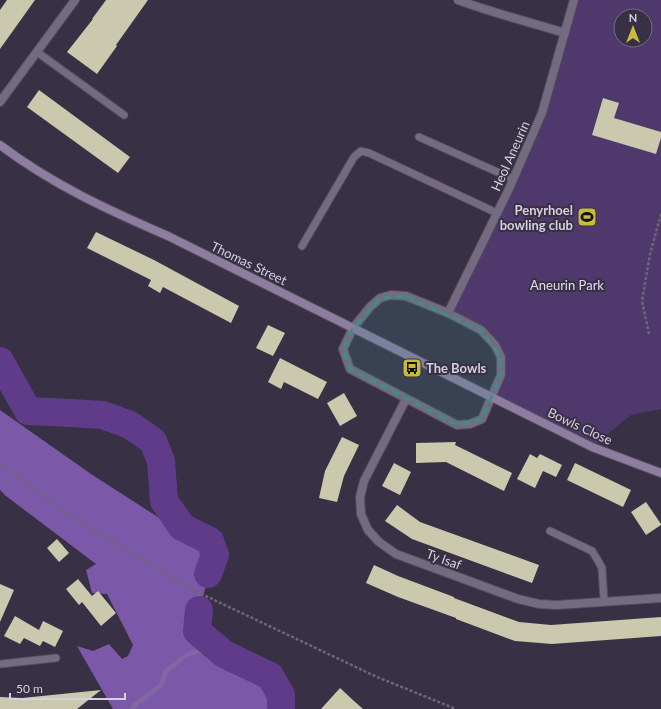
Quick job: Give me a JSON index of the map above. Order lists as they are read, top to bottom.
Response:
{
  "streets": {
    "main road": ["Thomas Street", "Bowls Close"],
    "street": ["Heol Aneurin", "Ty Isaf"]
  },
  "crossings": [
    ["Thomas Street", "Bowls Close"]
  ],
  "parks": ["Aneurin Park"],
  "places": {
    "sports": ["Penyrhoel bowling club"],
    "bus stop": ["The Bowls"]
  },
  "scale_bar": "50 m",
  "north": "top"
}
